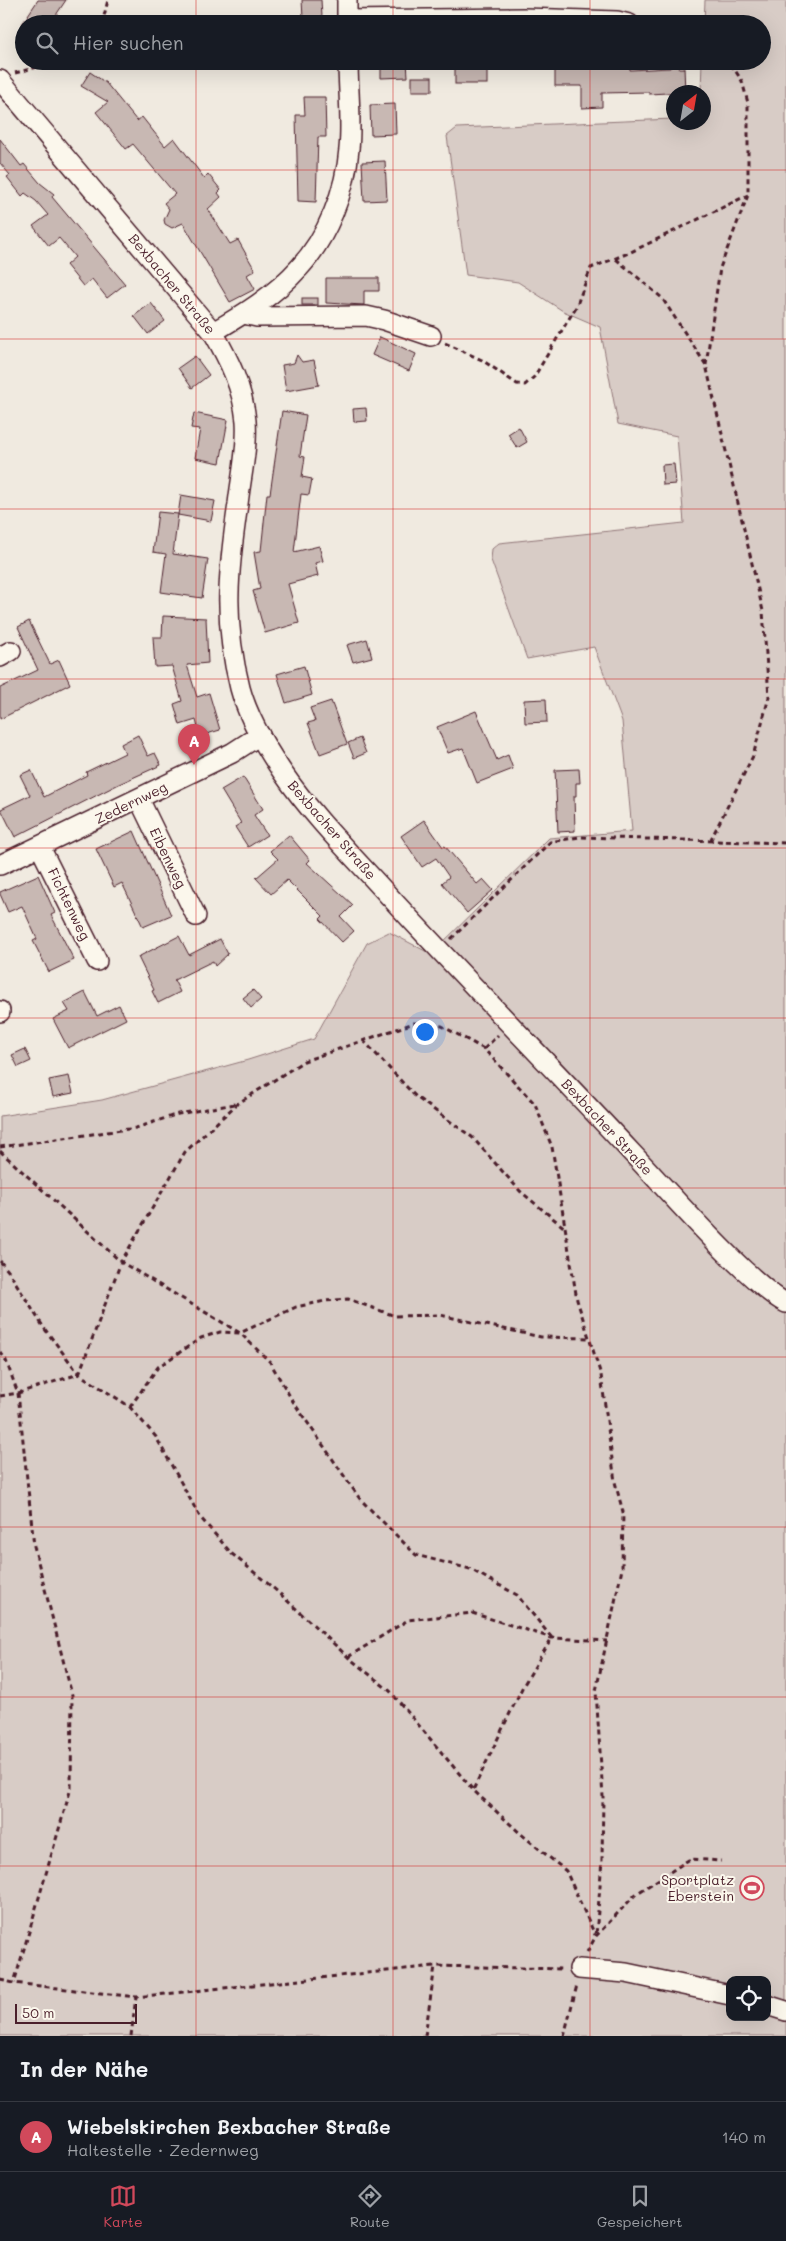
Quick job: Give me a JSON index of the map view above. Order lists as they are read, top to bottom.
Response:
{
  "streets": {
    "street": [
      "Bexbacher Straße",
      "Zedernweg",
      "Eibenweg",
      "Fichtenweg"
    ]
  },
  "crossings": [
    ["Bexbacher Straße", "Zedernweg"],
    ["Zedernweg", "Eibenweg"],
    ["Zedernweg", "Fichtenweg"]
  ],
  "places": {
    "sports": ["Sportplatz Eberstein"]
  },
  "scale_bar": "50 m",
  "north": "top right",
  "page": {
    "search": "Hier suchen",
    "pins": "A",
    "scale": "50 m",
    "heading": "In der Nähe",
    "list": [
      {
        "mark": "A",
        "name": "Wiebelskirchen Bexbacher Straße",
        "note": "Haltestelle · Zedernweg",
        "value": "140 m"
      }
    ],
    "nav": ["Karte", "Route", "Gespeichert"]
  }
}
